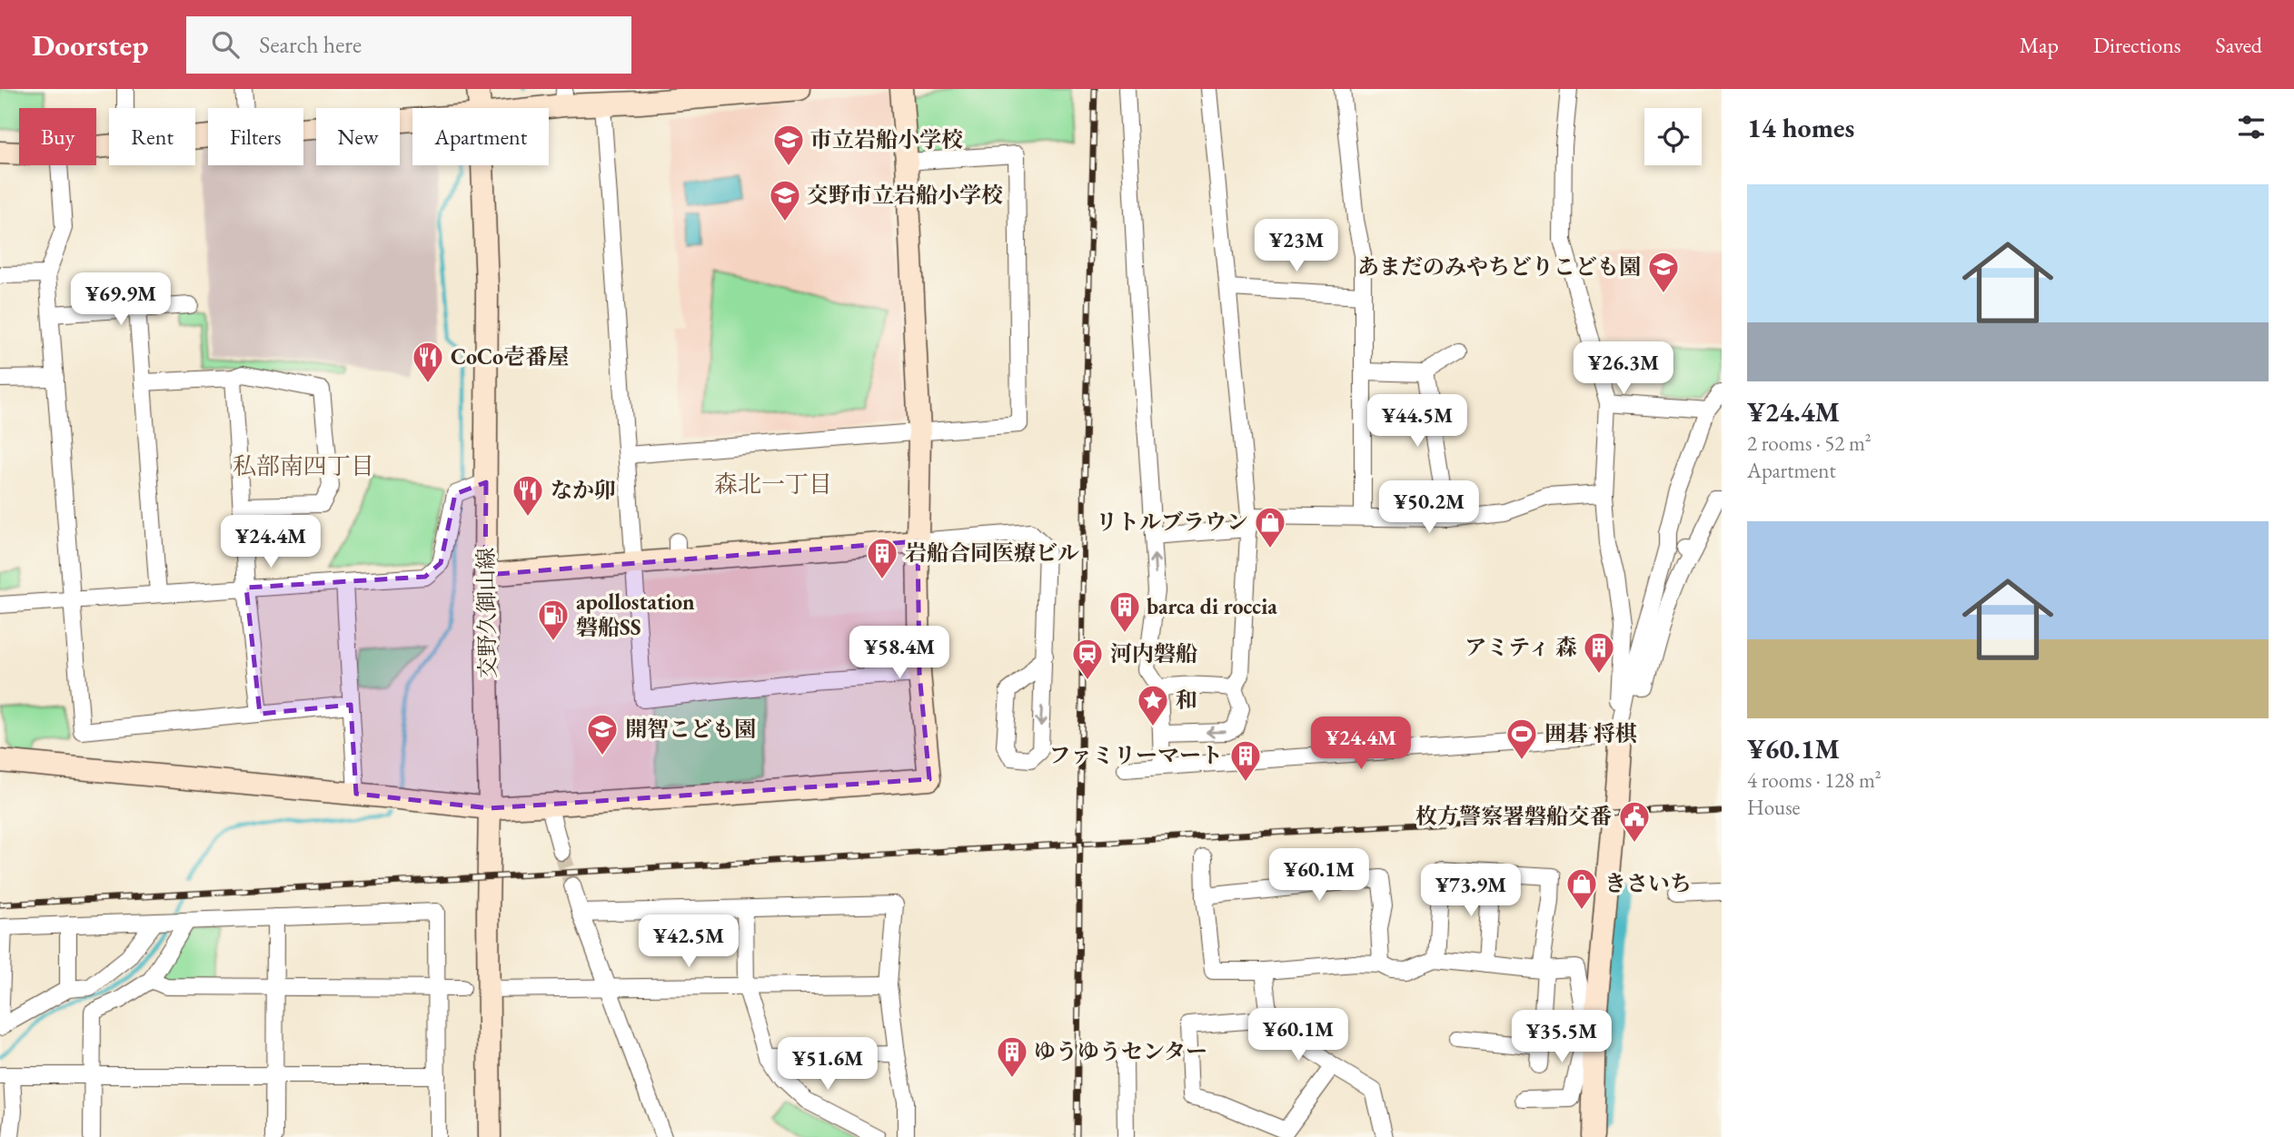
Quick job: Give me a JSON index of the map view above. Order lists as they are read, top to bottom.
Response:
{
  "streets": {
    "street": ["交野久御山線"]
  },
  "districts": ["私部南四丁目", "森北一丁目"],
  "places": {
    "school or university": [
      "市立岩船小学校",
      "交野市立岩船小学校",
      "あまだのみやちどりこども園",
      "開智こども園"
    ],
    "restaurant": ["CoCo壱番屋", "なか卯"],
    "shop": ["リトルブラウン", "きさいち"],
    "building": [
      "岩船合同医療ビル",
      "barca di roccia",
      "アミティ 森",
      "ファミリーマート",
      "ゆうゆうセンター"
    ],
    "fuel station": ["apollostation 磐船SS"],
    "station": ["河内磐船"],
    "place": ["和"],
    "sports": ["囲碁 将棋"],
    "public building": ["枚方警察署磐船交番"]
  },
  "page": {
    "header": "Doorstep",
    "search": "Search here",
    "nav": ["Map", "Directions", "Saved"],
    "heading": "14 homes",
    "chip": [
      "Buy",
      "Rent",
      "Filters",
      "New",
      "Apartment"
    ],
    "list": [
      {
        "name": "¥24.4M",
        "note": "2 rooms · 52 m² · Apartment"
      },
      {
        "name": "¥60.1M",
        "note": "4 rooms · 128 m² · House"
      }
    ],
    "price": [
      "¥23M",
      "¥69.9M",
      "¥26.3M",
      "¥44.5M",
      "¥50.2M",
      "¥24.4M",
      "¥58.4M",
      "¥24.4M",
      "¥60.1M",
      "¥73.9M",
      "¥42.5M",
      "¥60.1M",
      "¥35.5M",
      "¥51.6M"
    ]
  }
}
